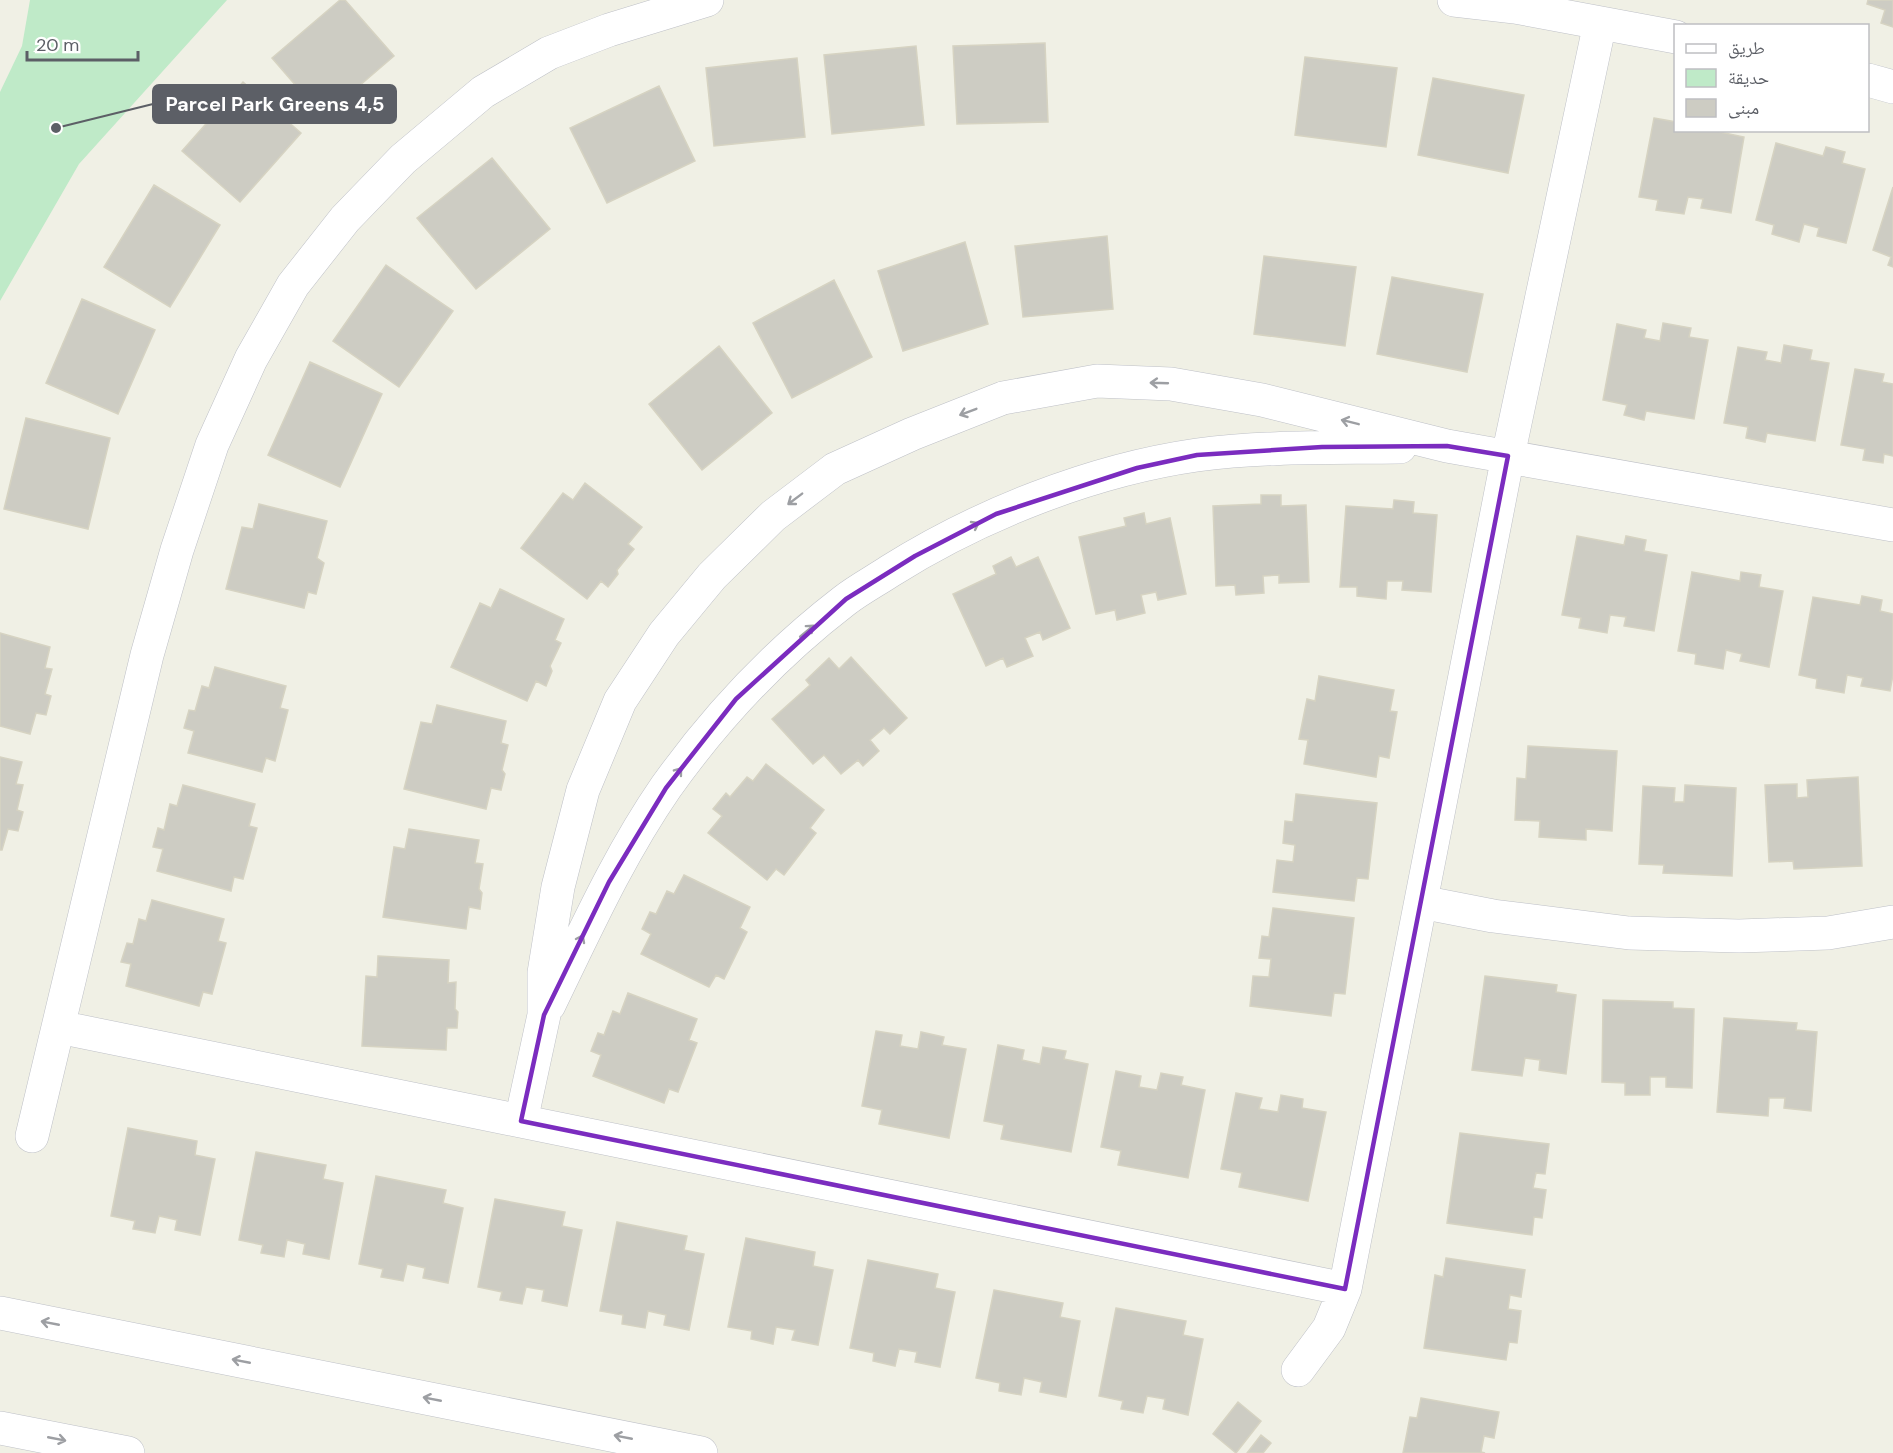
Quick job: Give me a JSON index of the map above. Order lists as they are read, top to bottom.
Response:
{
  "places": ["Parcel Park Greens 4,5"],
  "legend": ["طريق", "حديقة", "مبنى"],
  "scale_bar": "20 m"
}
